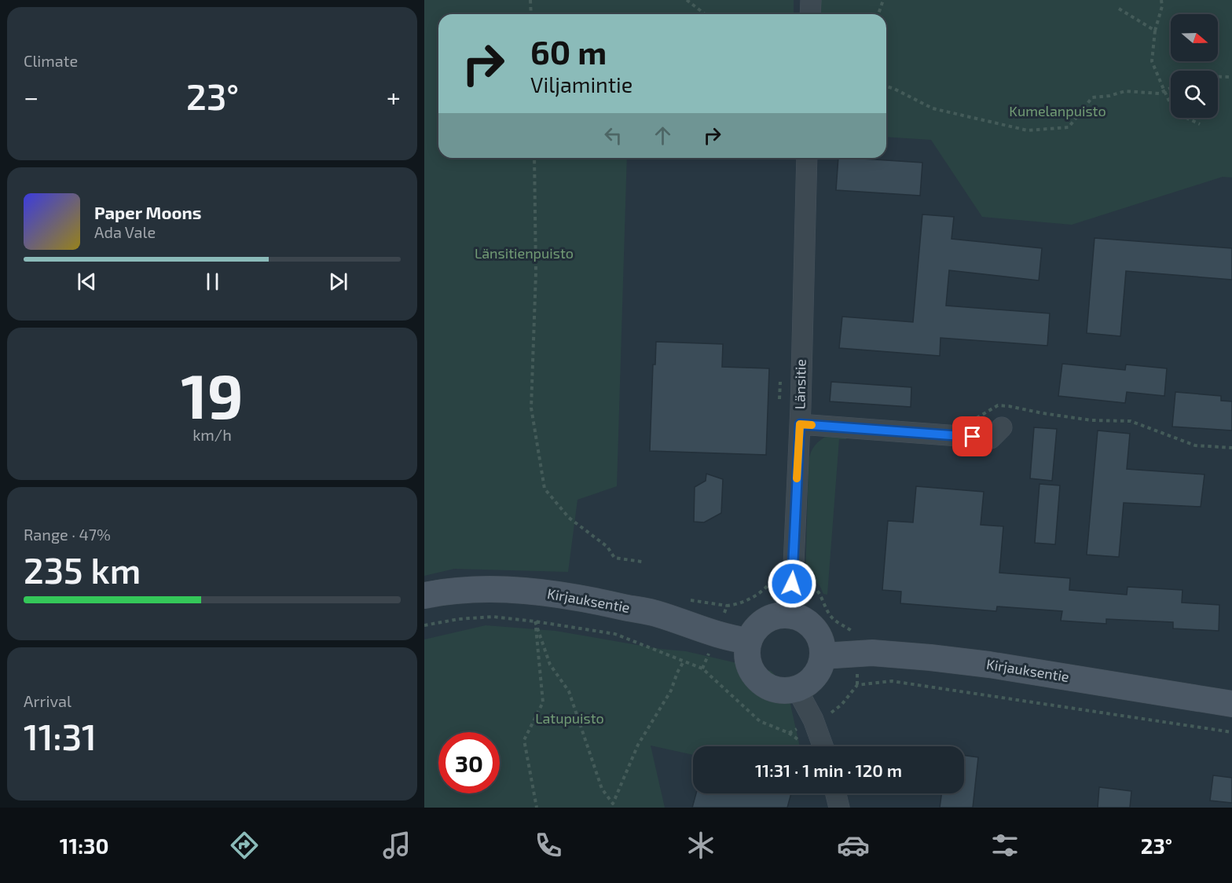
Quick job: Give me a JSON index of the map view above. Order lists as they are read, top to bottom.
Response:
{
  "streets": {
    "street": ["Länsitie", "Kirjauksentie"]
  },
  "crossings": [
    ["Länsitie", "Kirjauksentie"]
  ],
  "parks": ["Kumelanpuisto", "Länsitienpuisto", "Latupuisto"],
  "north": "right",
  "page": {
    "tile": [
      "Climate",
      ["19", "km/h"],
      ["Range · 47%", "235 km"],
      ["Arrival", "11:31"]
    ],
    "turn": ["60 m", "Viljamintie"],
    "heat": ["−", "23°", "+"],
    "song": ["Paper Moons", "Ada Vale"],
    "limit": "30",
    "trip": "11:31 · 1 min · 120 m",
    "tabs": ["11:30", "23°"]
  }
}
